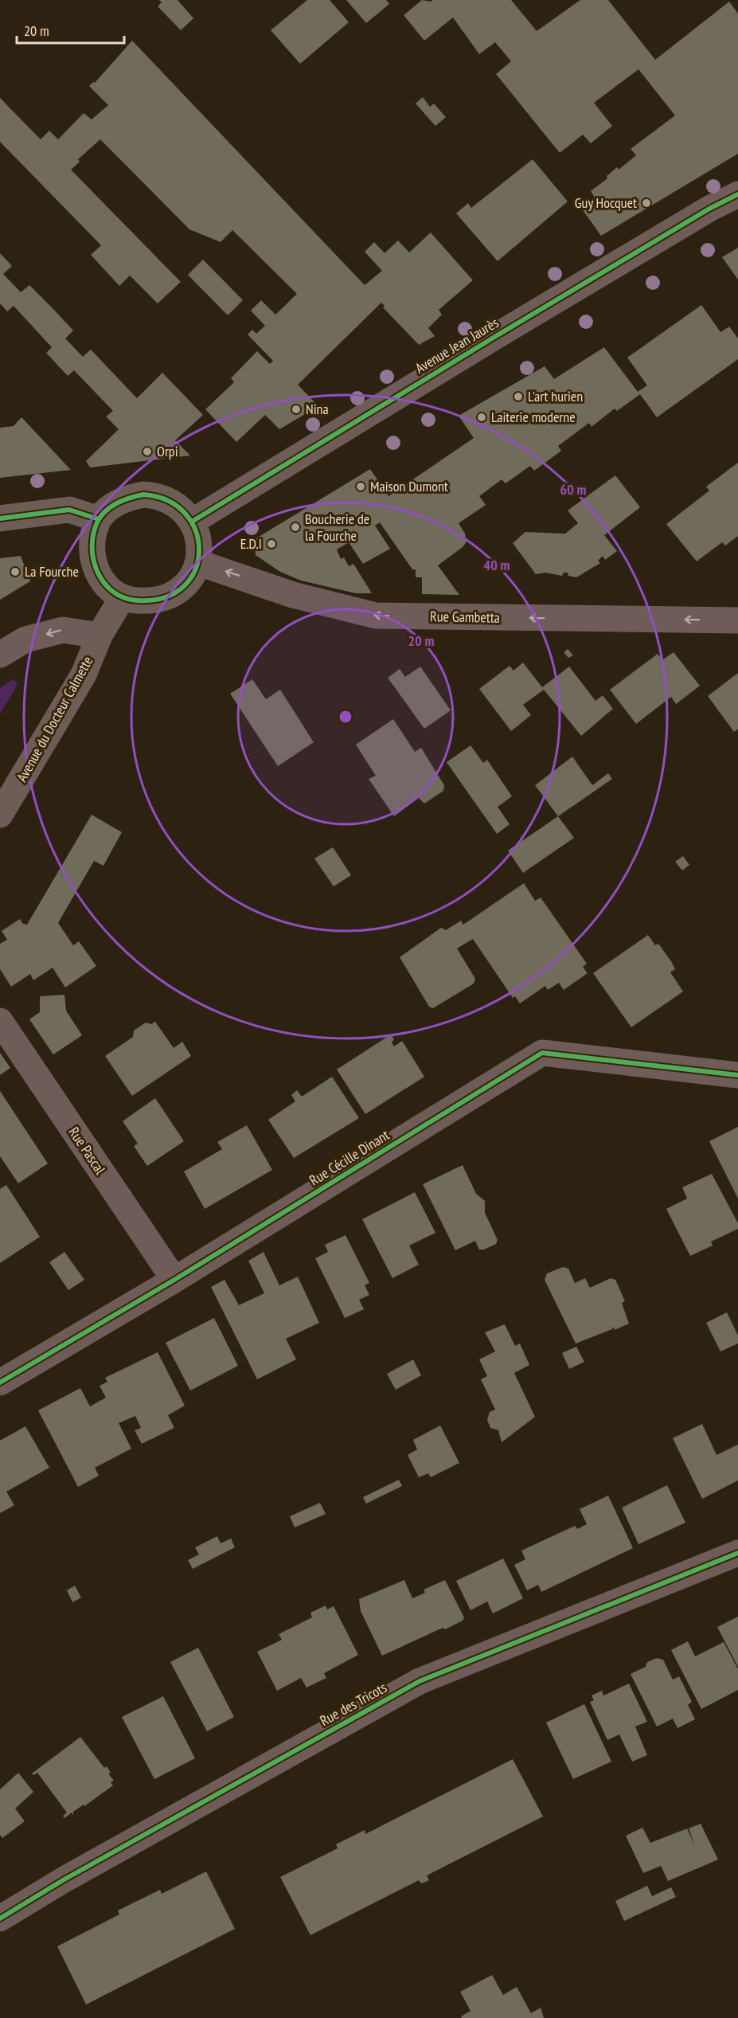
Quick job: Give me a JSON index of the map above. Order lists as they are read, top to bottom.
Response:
{
  "streets": {
    "main road": ["Avenue du Docteur Calmette"],
    "street": [
      "Avenue Jean Jaurès",
      "Rue Gambetta",
      "Rue Pascal",
      "Rue Cécille Dinant",
      "Rue des Tricots"
    ]
  },
  "crossings": [
    ["Avenue Jean Jaurès", "Rue Gambetta"],
    ["Avenue Jean Jaurès", "Avenue du Docteur Calmette"],
    ["Rue Gambetta", "Avenue du Docteur Calmette"],
    ["Rue Pascal", "Rue Cécille Dinant"]
  ],
  "one_way": ["Rue Gambetta"],
  "places": [
    "Guy Hocquet",
    "L'art hurien",
    "Nina",
    "Laiterie moderne",
    "Orpi",
    "Maison Dumont",
    "Boucherie de la Fourche",
    "E.D.I",
    "La Fourche"
  ],
  "scale_bar": "20 m",
  "rings": ["60 m", "40 m", "20 m"]
}
